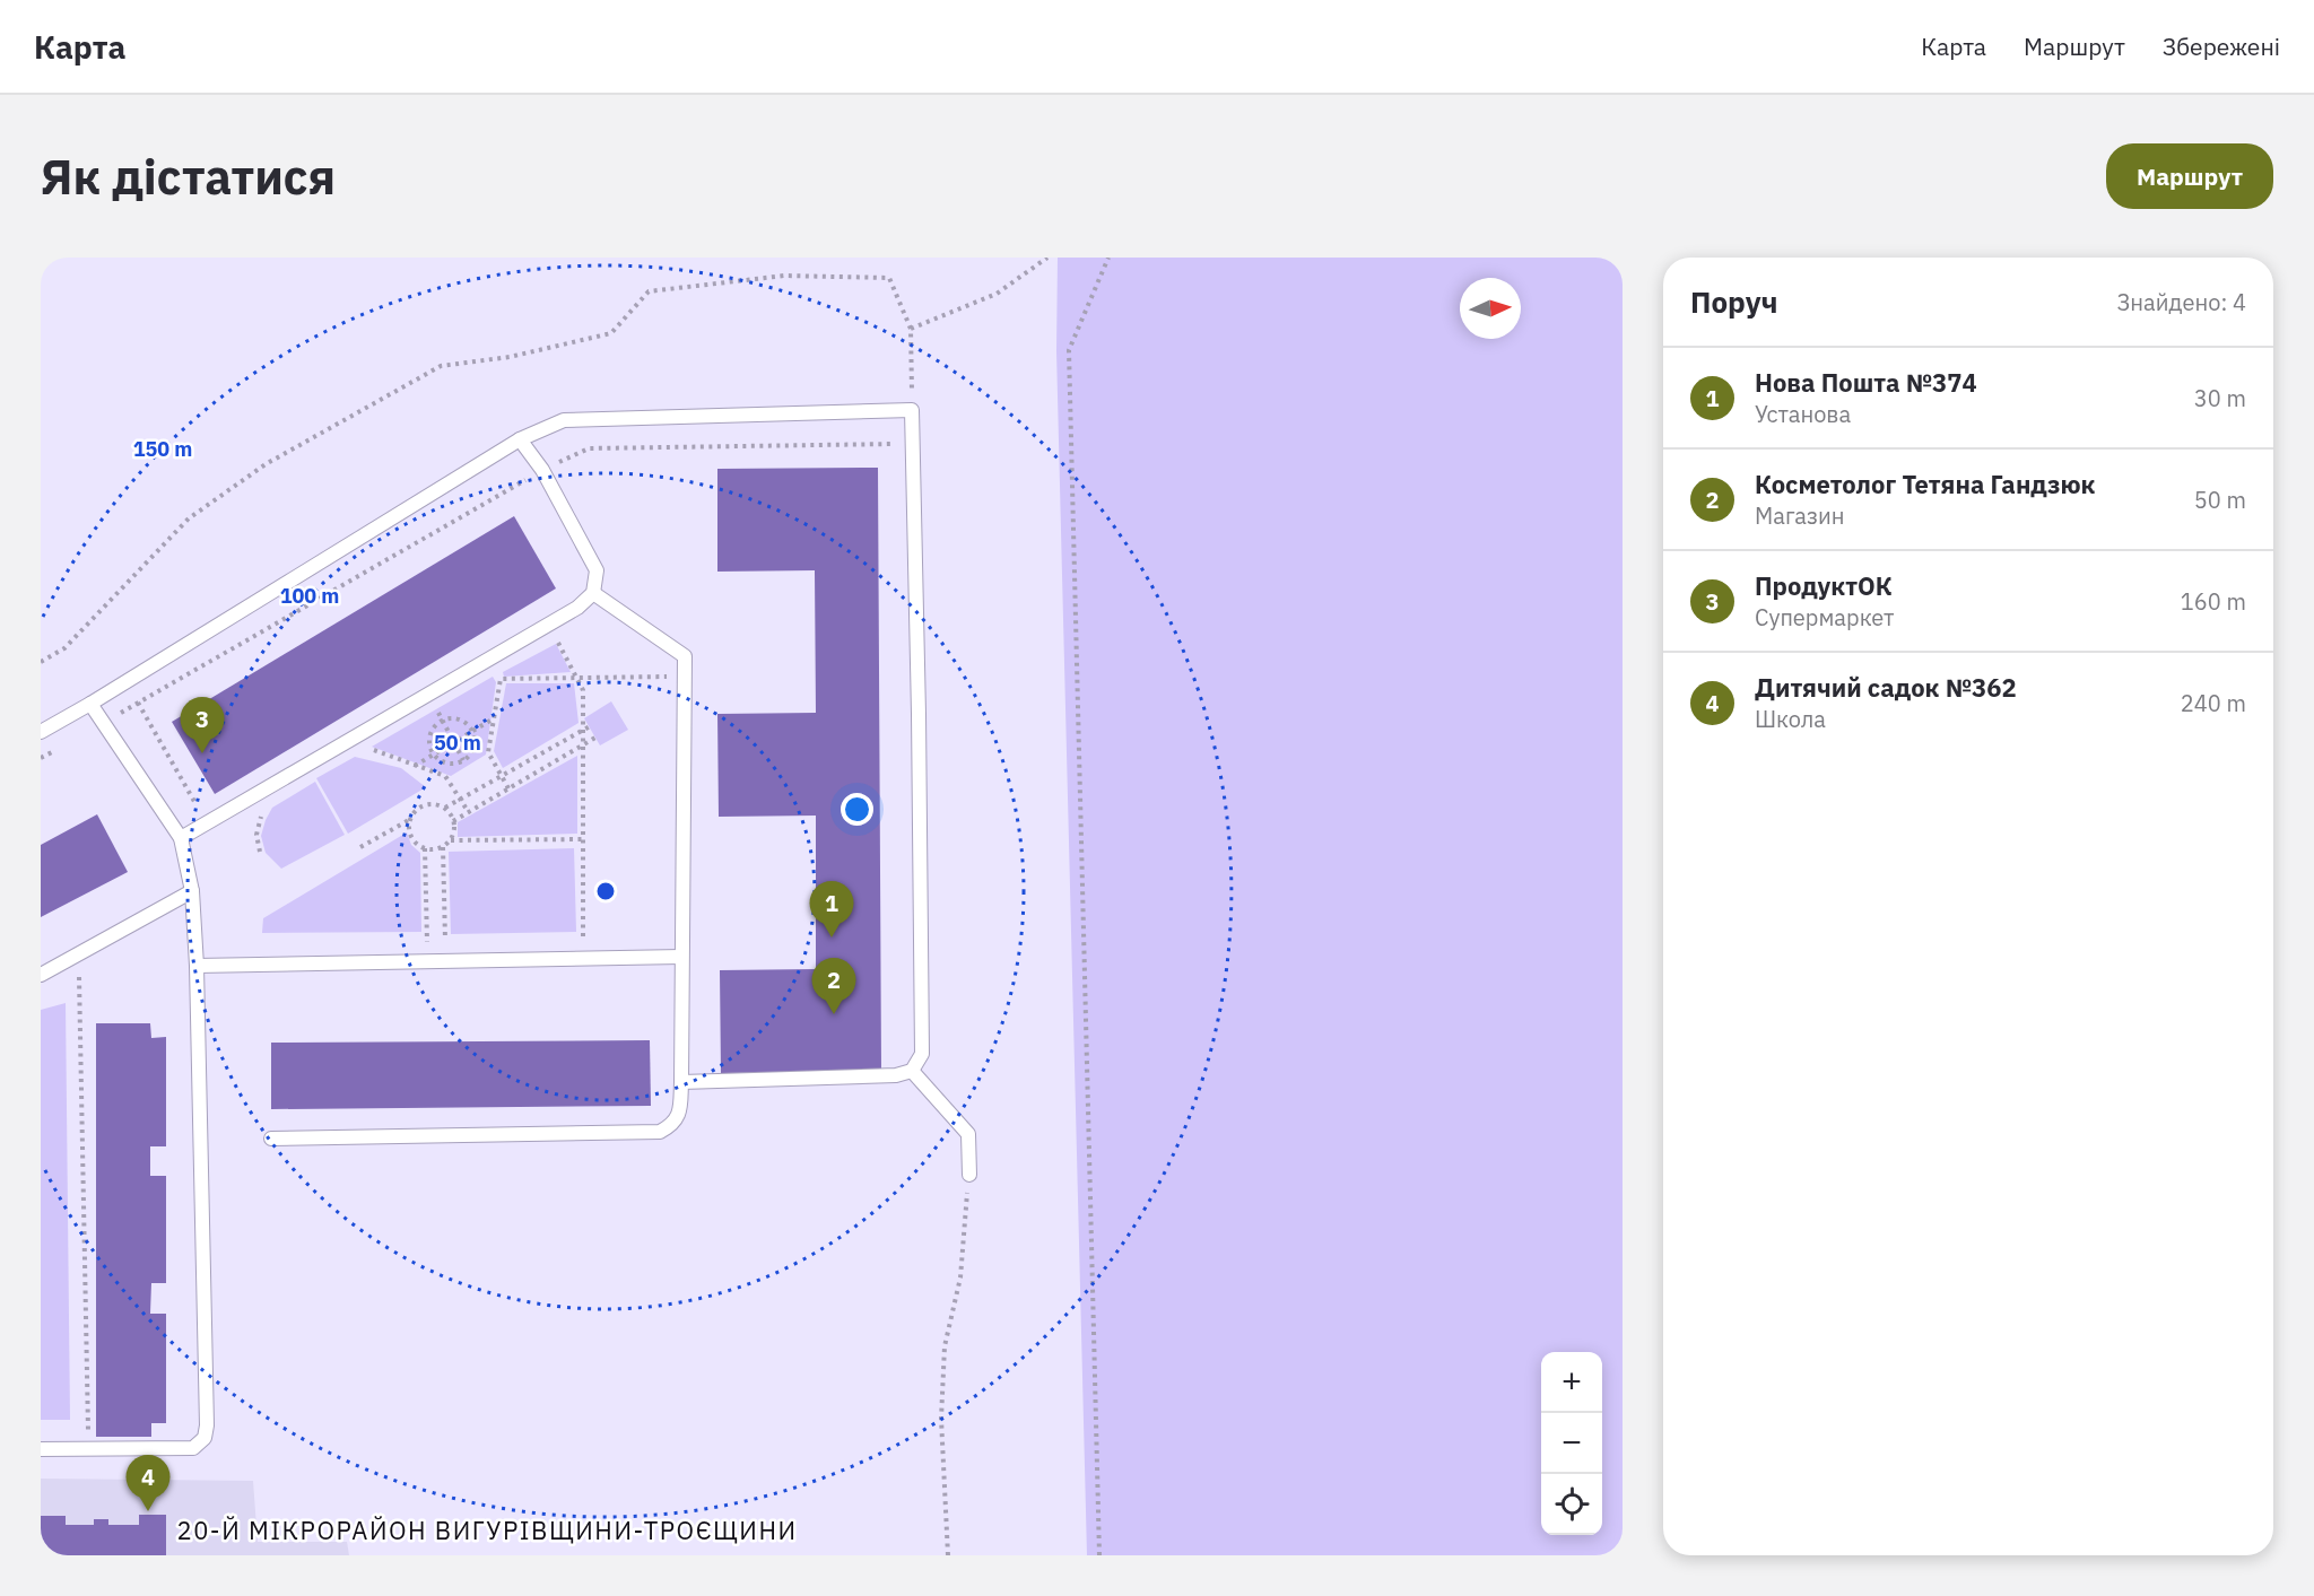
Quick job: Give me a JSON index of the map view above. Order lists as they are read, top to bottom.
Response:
{
  "districts": ["20-Й МІКРОРАЙОН ВИГУРІВЩИНИ-ТРОЄЩИНИ"],
  "north": "right",
  "page": {
    "header": "Карта",
    "nav": ["Карта", "Маршрут", "Збережені"],
    "buttons": "Маршрут",
    "title": "Як дістатися",
    "heading": ["Поруч", "Знайдено: 4"],
    "list": [
      {
        "mark": "1",
        "name": "Нова Пошта №374",
        "note": "Установа",
        "value": "30 m"
      },
      {
        "mark": "2",
        "name": "Косметолог Тетяна Гандзюк",
        "note": "Магазин",
        "value": "50 m"
      },
      {
        "mark": "3",
        "name": "ПродуктОК",
        "note": "Супермаркет",
        "value": "160 m"
      },
      {
        "mark": "4",
        "name": "Дитячий садок №362",
        "note": "Школа",
        "value": "240 m"
      }
    ],
    "pins": [
      "3",
      "1",
      "2",
      "4"
    ],
    "map_buttons": ["+", "−"]
  },
  "rings": ["150 m", "100 m", "50 m"]
}
